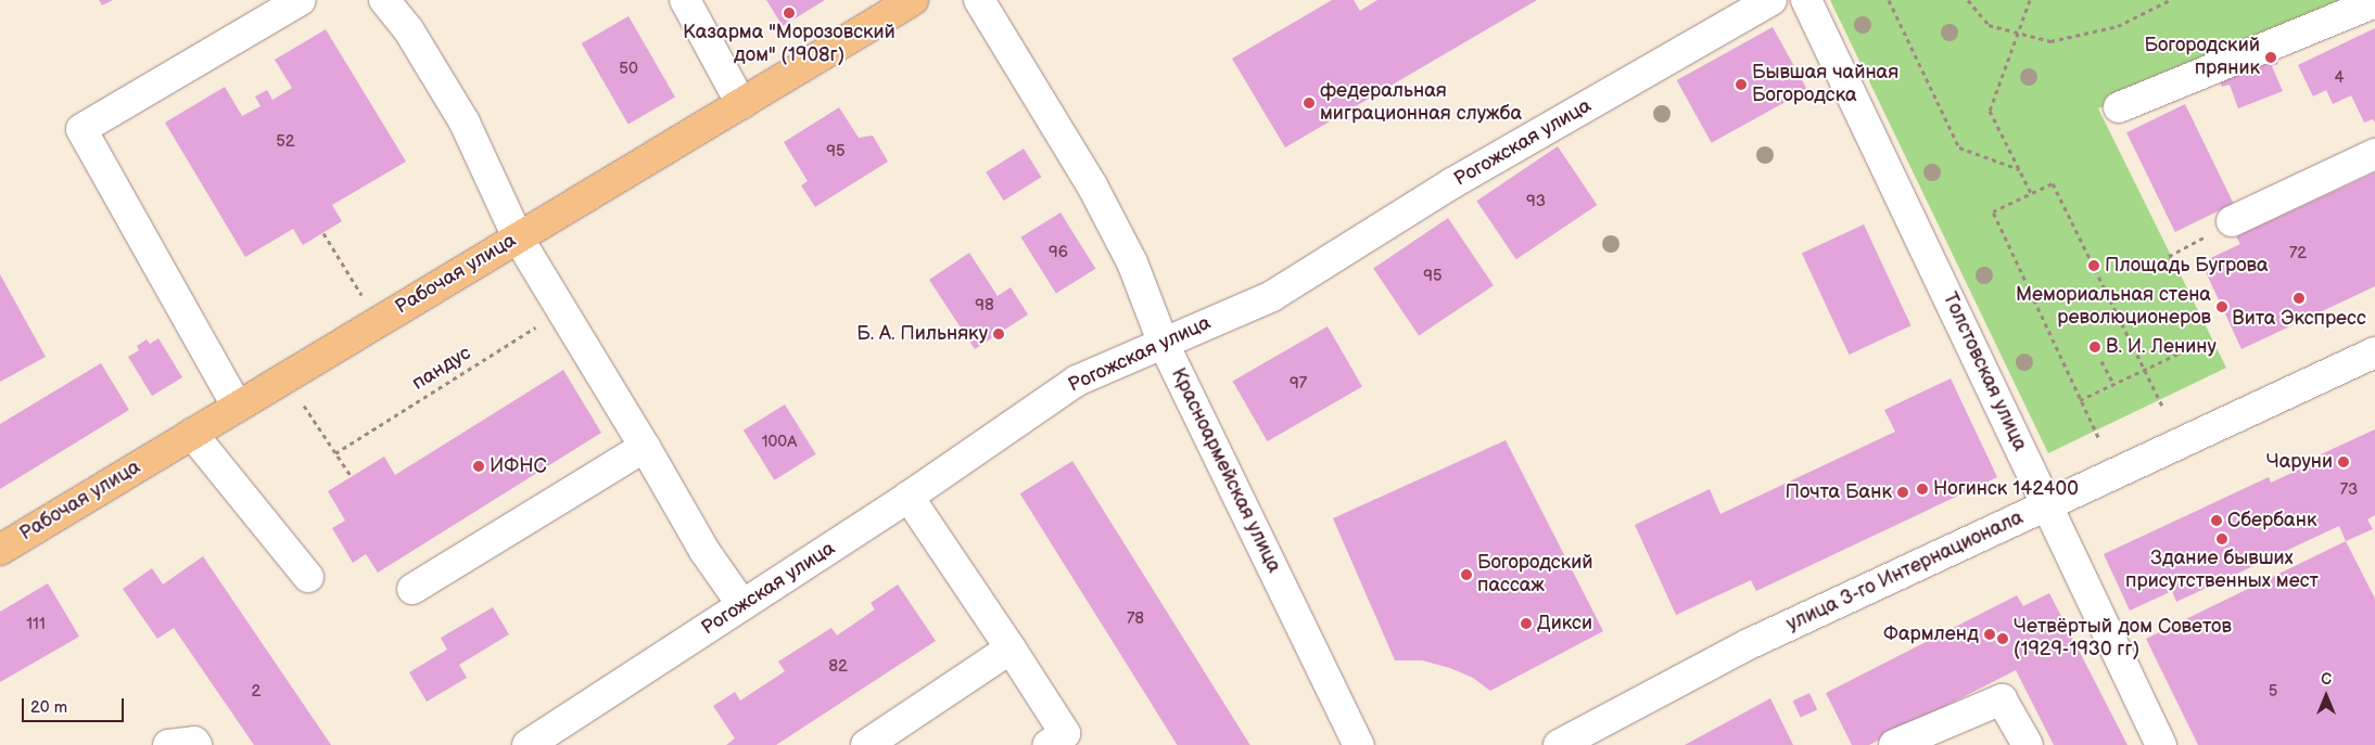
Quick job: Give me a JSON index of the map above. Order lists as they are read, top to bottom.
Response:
{
  "streets": {
    "main road": ["Рабочая улица"],
    "street": [
      "Рогожская улица",
      "Толстовская улица",
      "Красноармейская улица",
      "улица 3-го Интернационала"
    ],
    "path": ["пандус"]
  },
  "crossings": [
    ["Рогожская улица", "Красноармейская улица"],
    ["Толстовская улица", "улица 3-го Интернационала"]
  ],
  "places": [
    "Казарма \"Морозовский дом\" (1908г)",
    "Богородский пряник",
    "Бывшая чайная Богородска",
    "федеральная миграционная служба",
    "Площадь Бугрова",
    "Вита Экспресс",
    "Мемориальная стена революционеров",
    "Б. А. Пильняку",
    "В. И. Ленину",
    "Чаруни",
    "ИФНС",
    "Ногинск 142400",
    "Почта Банк",
    "Сбербанк",
    "Здание бывших присутственных мест",
    "Богородский пассаж",
    "Дикси",
    "Фармленд",
    "Четвёртый дом Советов (1929-1930 гг)"
  ],
  "house_numbers": [
    "50",
    "4",
    "52",
    "95",
    "93",
    "96",
    "72",
    "95",
    "98",
    "97",
    "100А",
    "73",
    "78",
    "111",
    "82",
    "2",
    "5"
  ],
  "scale_bar": "20 m",
  "north": "top"
}
